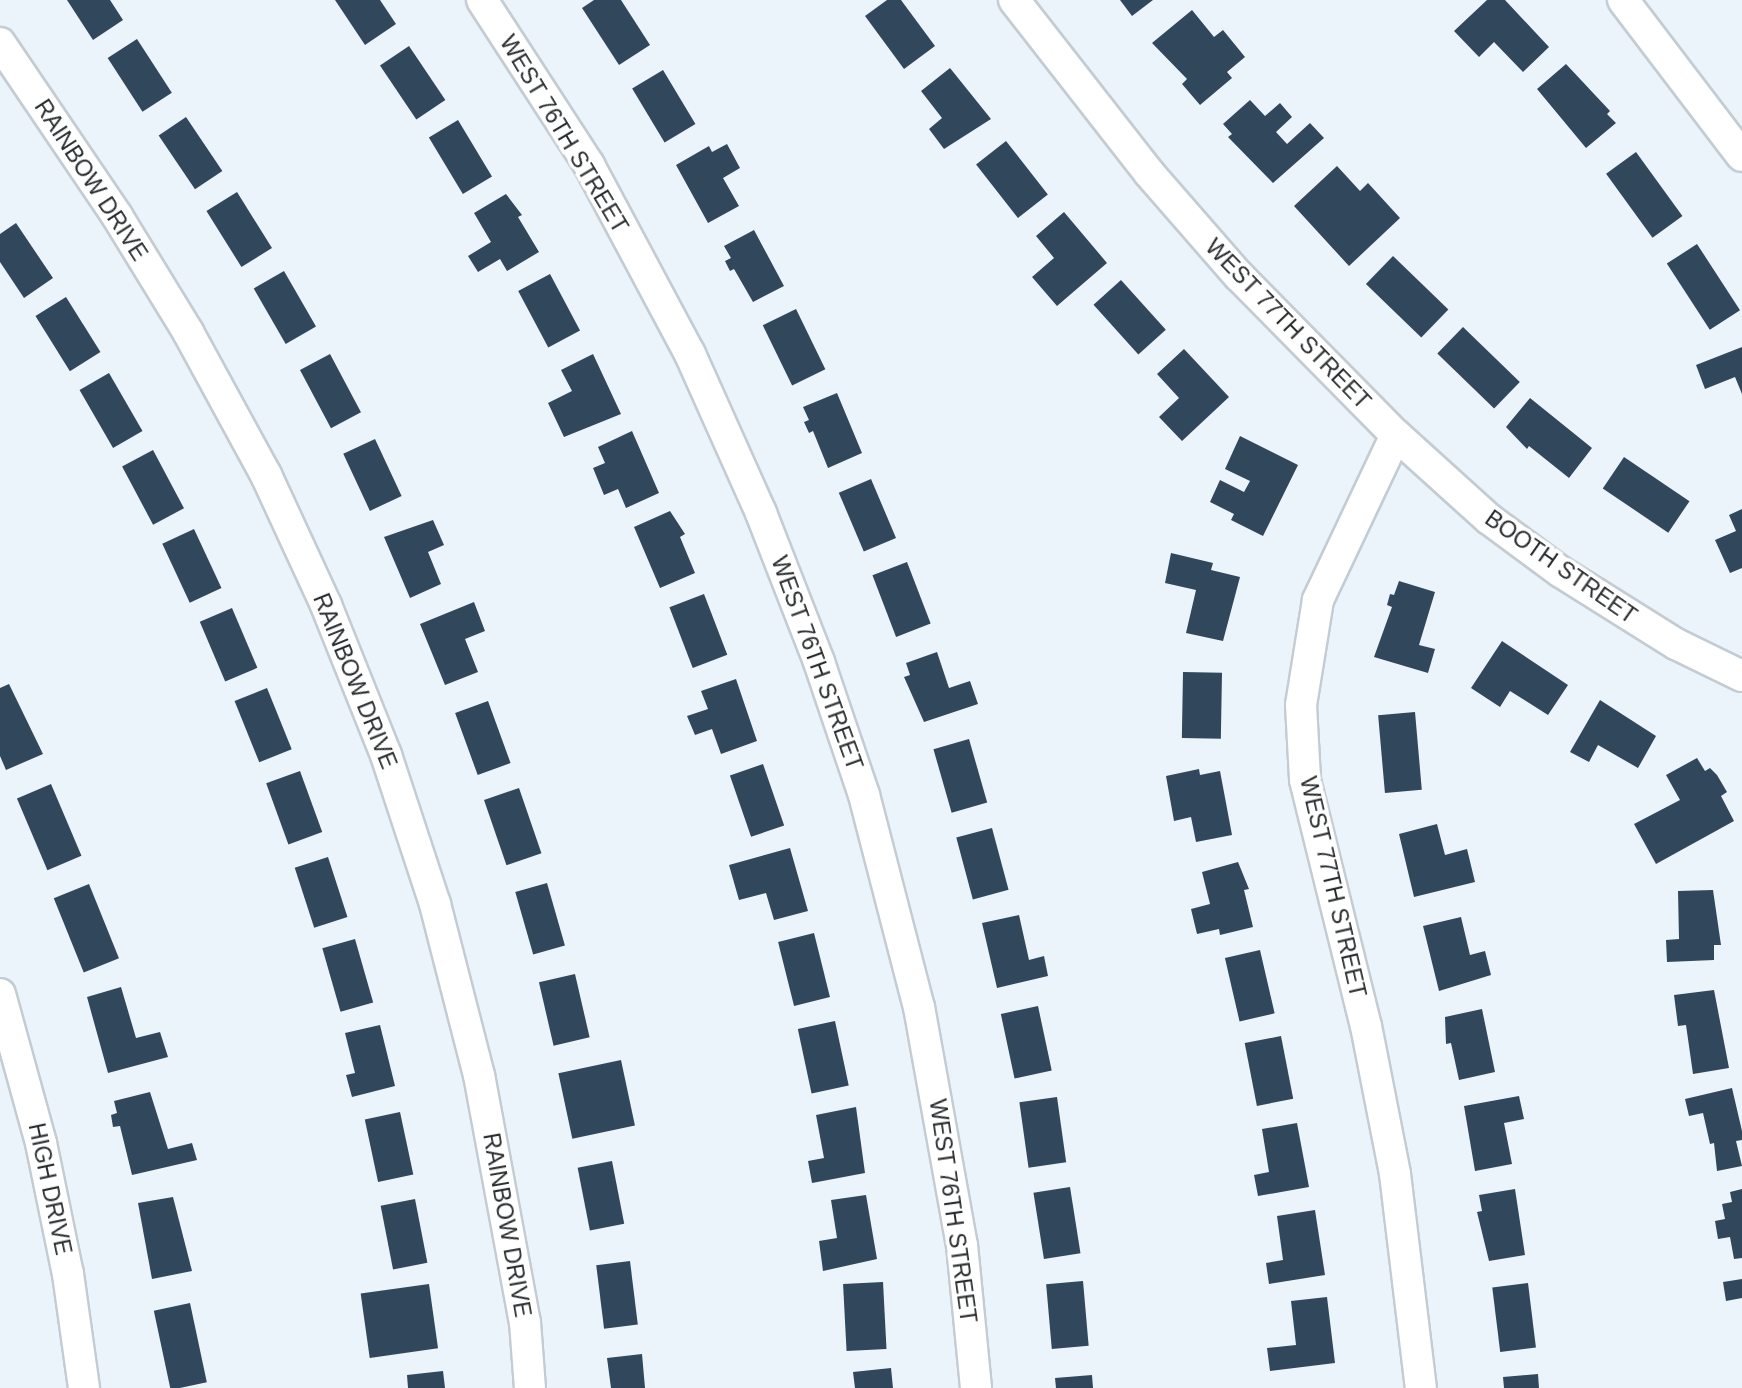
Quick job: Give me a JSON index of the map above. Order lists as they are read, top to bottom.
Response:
{
  "streets": {
    "street": [
      "WEST 76TH STREET",
      "RAINBOW DRIVE",
      "WEST 77TH STREET",
      "BOOTH STREET",
      "HIGH DRIVE"
    ]
  },
  "crossings": [
    ["WEST 77TH STREET", "BOOTH STREET"]
  ]
}
